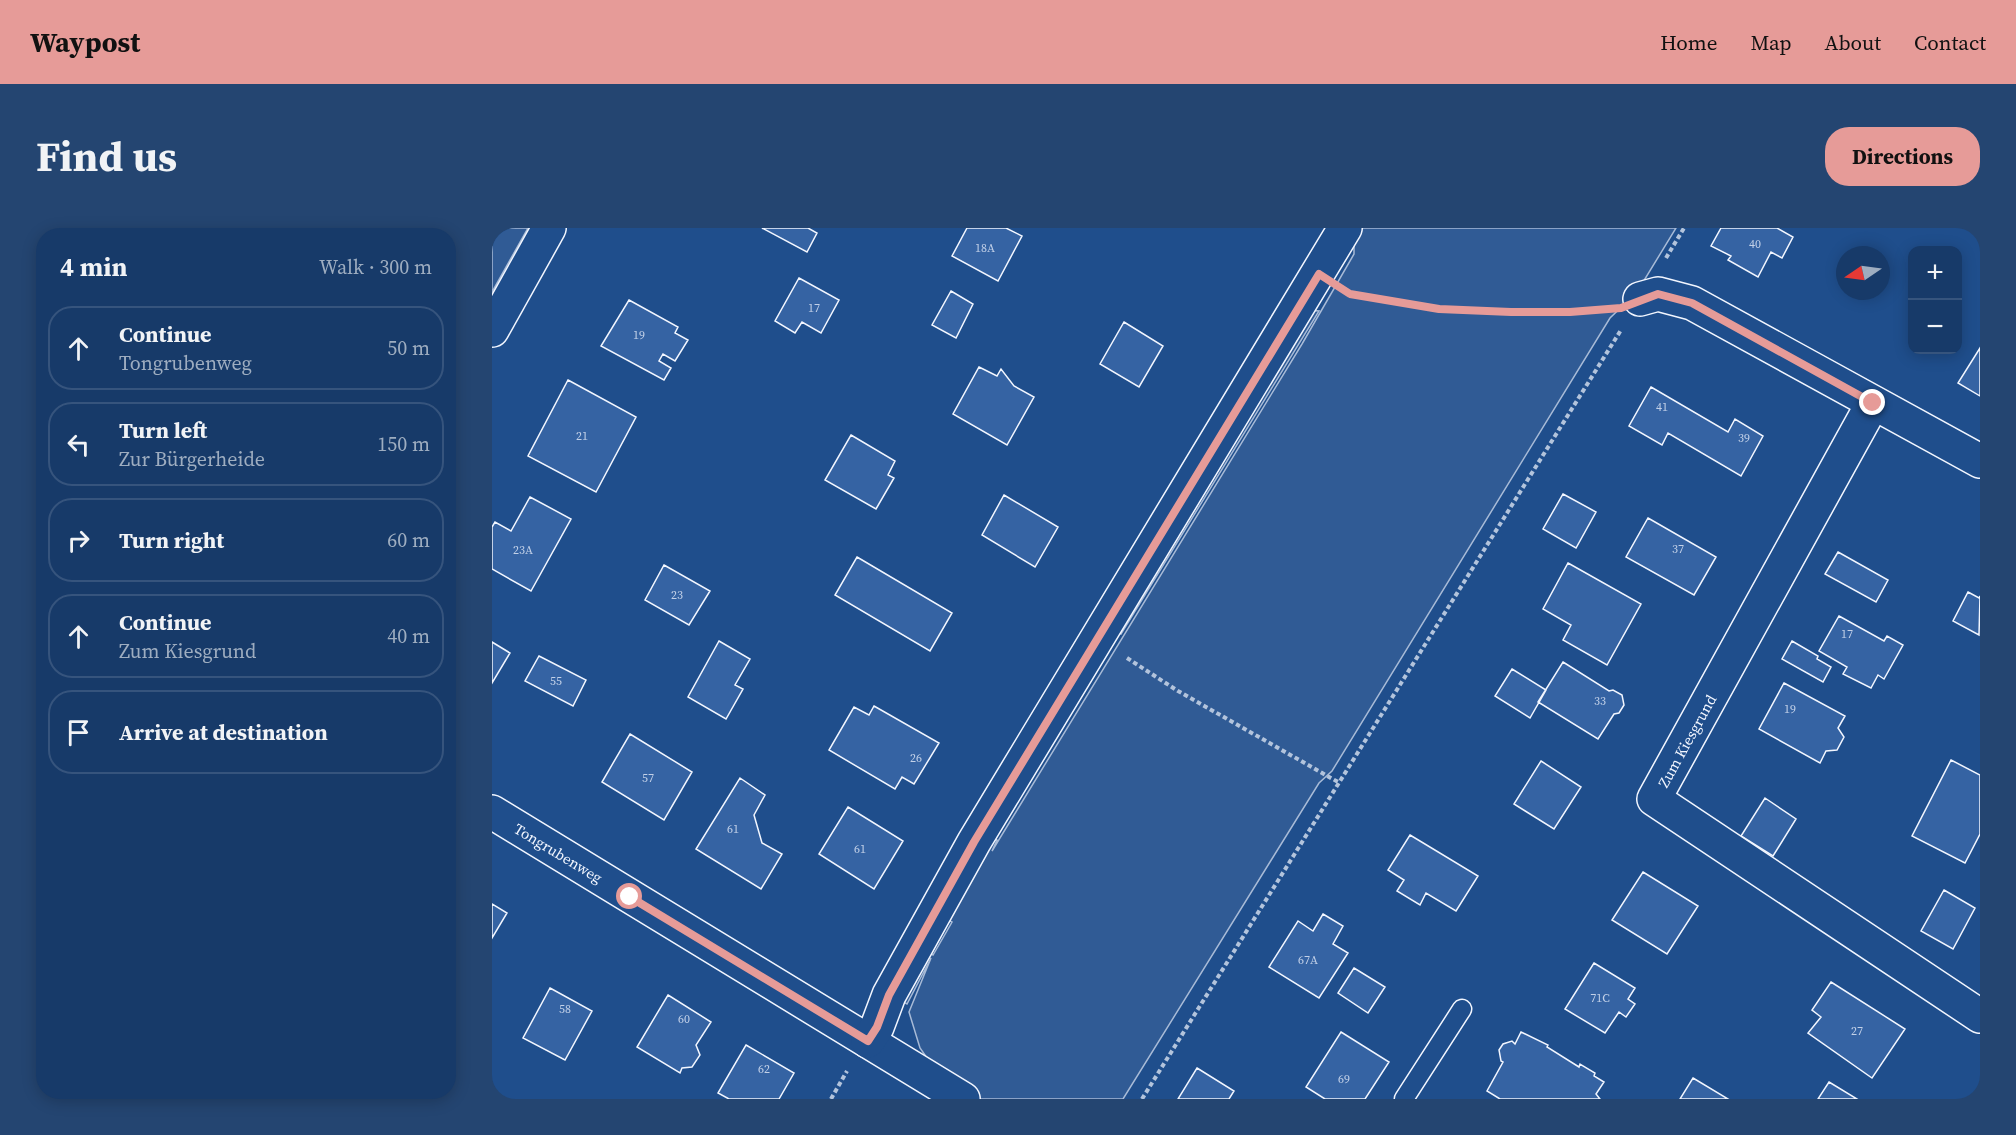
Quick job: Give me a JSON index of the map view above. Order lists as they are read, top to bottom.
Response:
{
  "streets": {
    "street": ["Zum Kiesgrund", "Tongrubenweg"]
  },
  "house_numbers": [
    "40",
    "18A",
    "17",
    "19",
    "41",
    "21",
    "39",
    "37",
    "23A",
    "23",
    "17",
    "55",
    "33",
    "19",
    "26",
    "57",
    "61",
    "61",
    "67A",
    "71C",
    "58",
    "60",
    "27",
    "62",
    "69"
  ],
  "north": "left",
  "page": {
    "header": "Waypost",
    "nav": [
      "Home",
      "Map",
      "About",
      "Contact"
    ],
    "title": "Find us",
    "buttons": "Directions",
    "heading": ["4 min", "Walk · 300 m"],
    "map_buttons": ["+", "−"],
    "list": [
      ["Continue", "Tongrubenweg", "50 m"],
      ["Turn left", "Zur Bürgerheide", "150 m"],
      ["Turn right", "60 m"],
      ["Continue", "Zum Kiesgrund", "40 m"],
      "Arrive at destination"
    ]
  }
}
